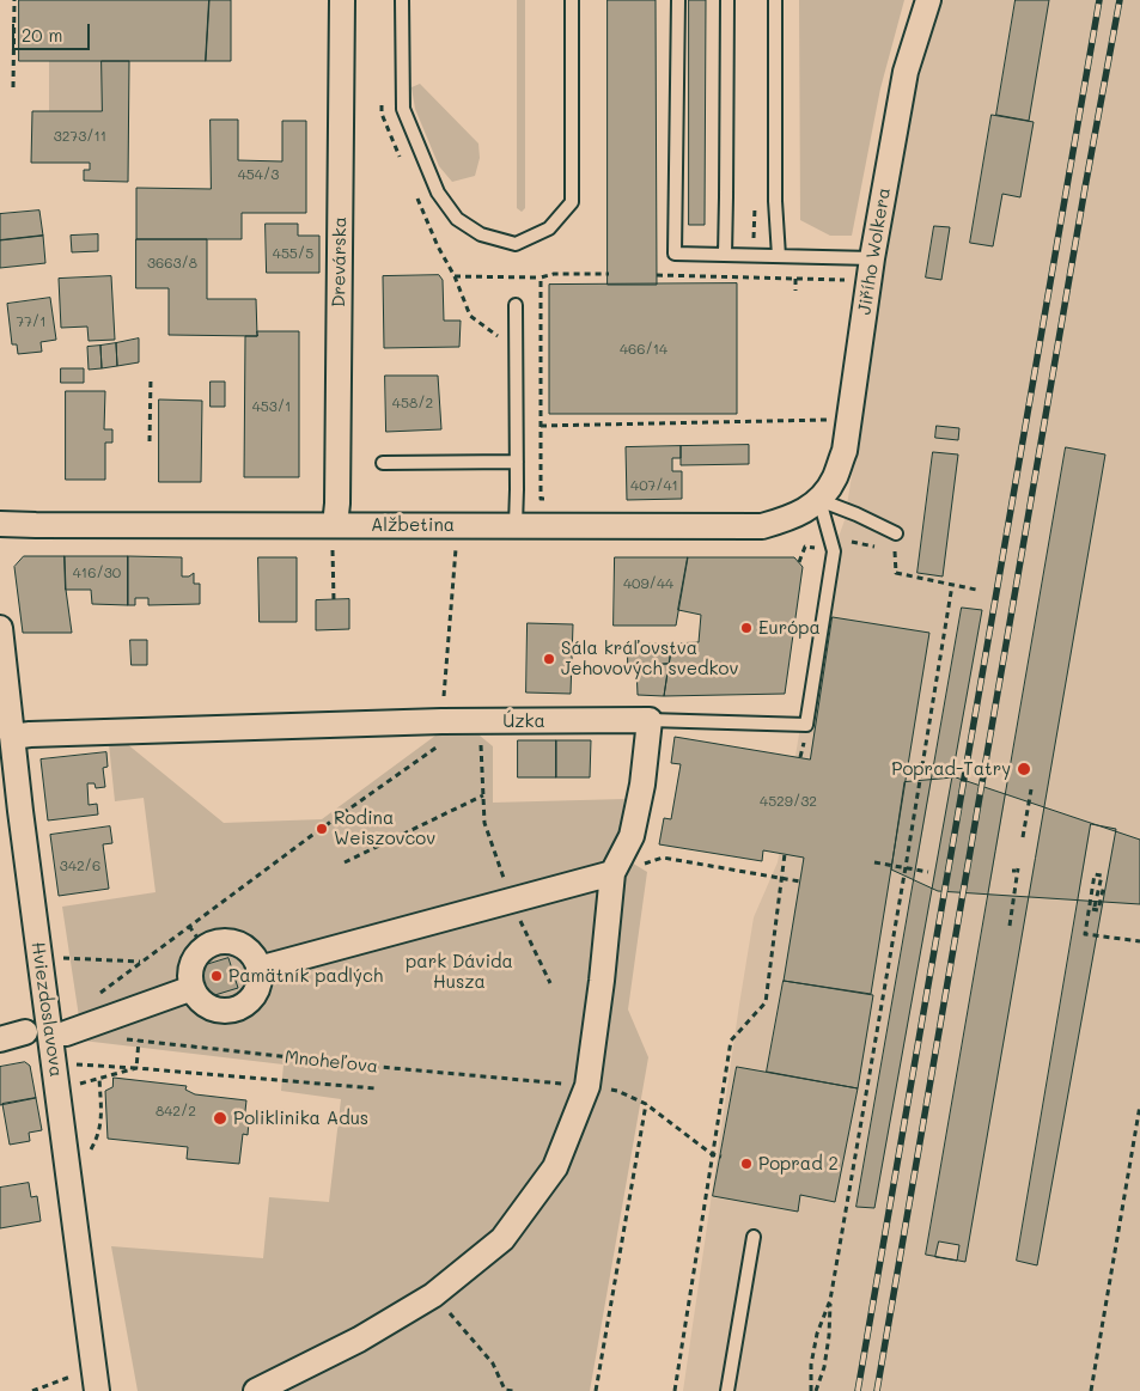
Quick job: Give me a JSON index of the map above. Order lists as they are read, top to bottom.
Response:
{
  "streets": {
    "street": [
      "Jiřího Wolkera",
      "Drevárska",
      "Alžbetina",
      "Úzka",
      "Hviezdoslavova"
    ],
    "path": ["Mnoheľova"]
  },
  "crossings": [
    ["Jiřího Wolkera", "Alžbetina"],
    ["Jiřího Wolkera", "Úzka"],
    ["Drevárska", "Alžbetina"],
    ["Alžbetina", "Úzka"],
    ["Úzka", "Hviezdoslavova"]
  ],
  "parks": ["park Dávida Husza"],
  "places": [
    "Európa",
    "Sála kráľovstva Jehovových svedkov",
    "Poprad-Tatry",
    "Rodina Weiszovcov",
    "Pamätník padlých",
    "Poliklinika Adus",
    "Poprad 2"
  ],
  "house_numbers": [
    "3273/11",
    "454/3",
    "455/5",
    "3663/8",
    "77/1",
    "466/14",
    "458/2",
    "453/1",
    "407/41",
    "416/30",
    "409/44",
    "4529/32",
    "342/6",
    "842/2"
  ],
  "scale_bar": "20 m"
}
